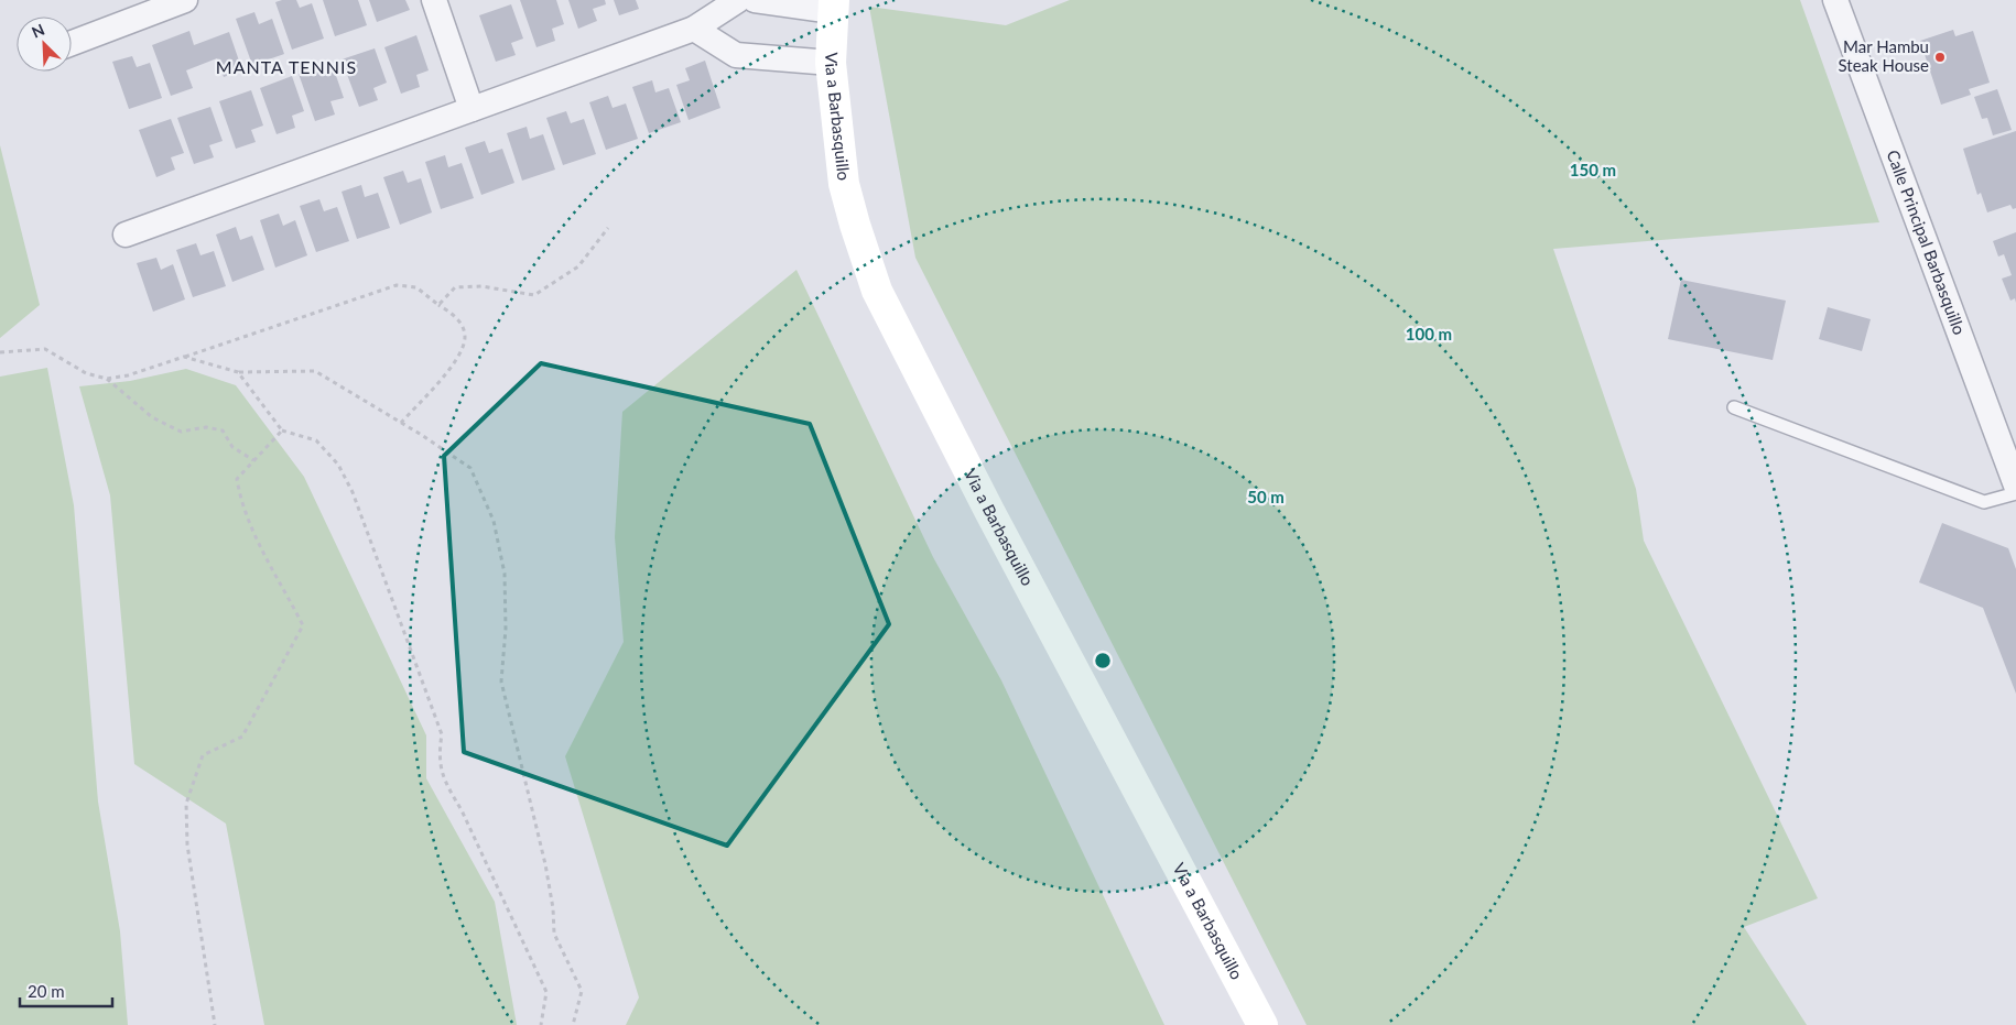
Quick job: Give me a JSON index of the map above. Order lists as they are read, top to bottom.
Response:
{
  "streets": {
    "main road": ["Via a Barbasquillo"],
    "street": ["Calle Principal Barbasquillo"]
  },
  "districts": ["MANTA TENNIS"],
  "places": ["Mar Hambu Steak House"],
  "scale_bar": "20 m",
  "north": "top left",
  "rings": ["150 m", "100 m", "50 m"]
}
